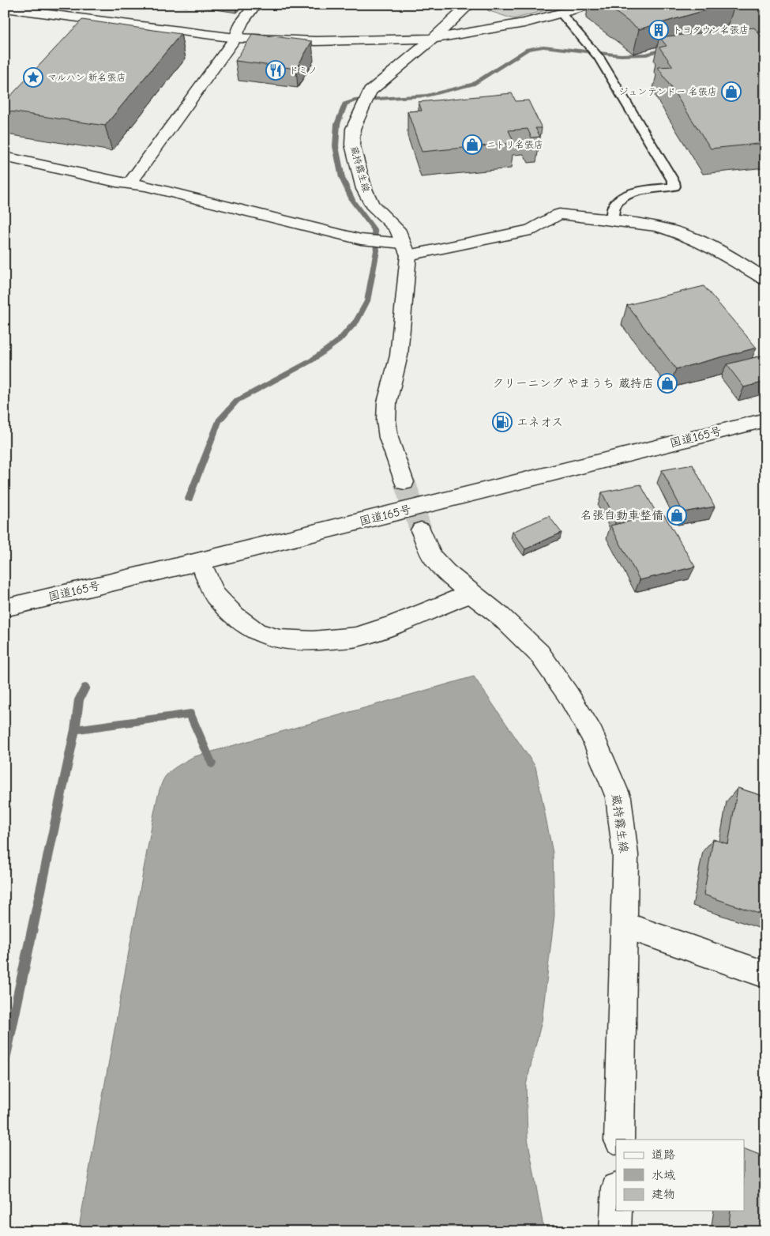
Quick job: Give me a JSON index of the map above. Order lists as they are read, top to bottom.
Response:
{
  "streets": {
    "main road": ["蔵持霧生線", "国道165号"]
  },
  "places": {
    "building": ["トヨタウン名張店"],
    "restaurant": ["ドミノ"],
    "place": ["マルハン 新名張店"],
    "shop": [
      "ジュンテンドー 名張店",
      "ニトリ名張店",
      "クリーニング やまうち 蔵持店",
      "名張自動車整備"
    ],
    "fuel station": ["エネオス"]
  },
  "legend": ["道路", "水域", "建物"]
}
